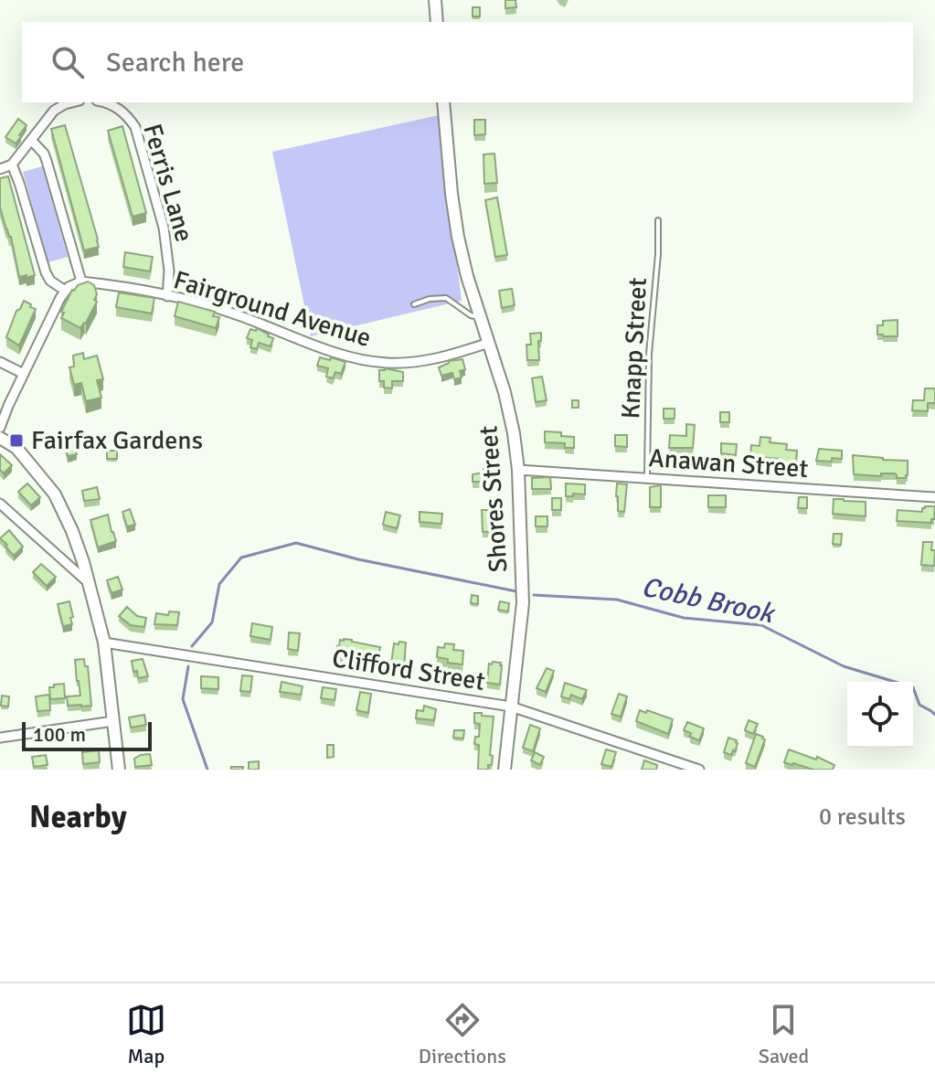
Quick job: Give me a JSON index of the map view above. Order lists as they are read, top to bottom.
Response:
{
  "streets": {
    "street": [
      "Ferris Lane",
      "Fairground Avenue",
      "Anawan Street",
      "Shores Street",
      "Clifford Street"
    ],
    "lane": ["Knapp Street"]
  },
  "crossings": [
    ["Ferris Lane", "Fairground Avenue"],
    ["Fairground Avenue", "Shores Street"],
    ["Knapp Street", "Anawan Street"],
    ["Anawan Street", "Shores Street"],
    ["Shores Street", "Clifford Street"]
  ],
  "water": ["Cobb Brook"],
  "places": {
    "transit": ["Fairfax Gardens"]
  },
  "scale_bar": "100 m",
  "page": {
    "search": "Search here",
    "scale": "100 m",
    "heading": ["Nearby", "0 results"],
    "nav": ["Map", "Directions", "Saved"]
  }
}
